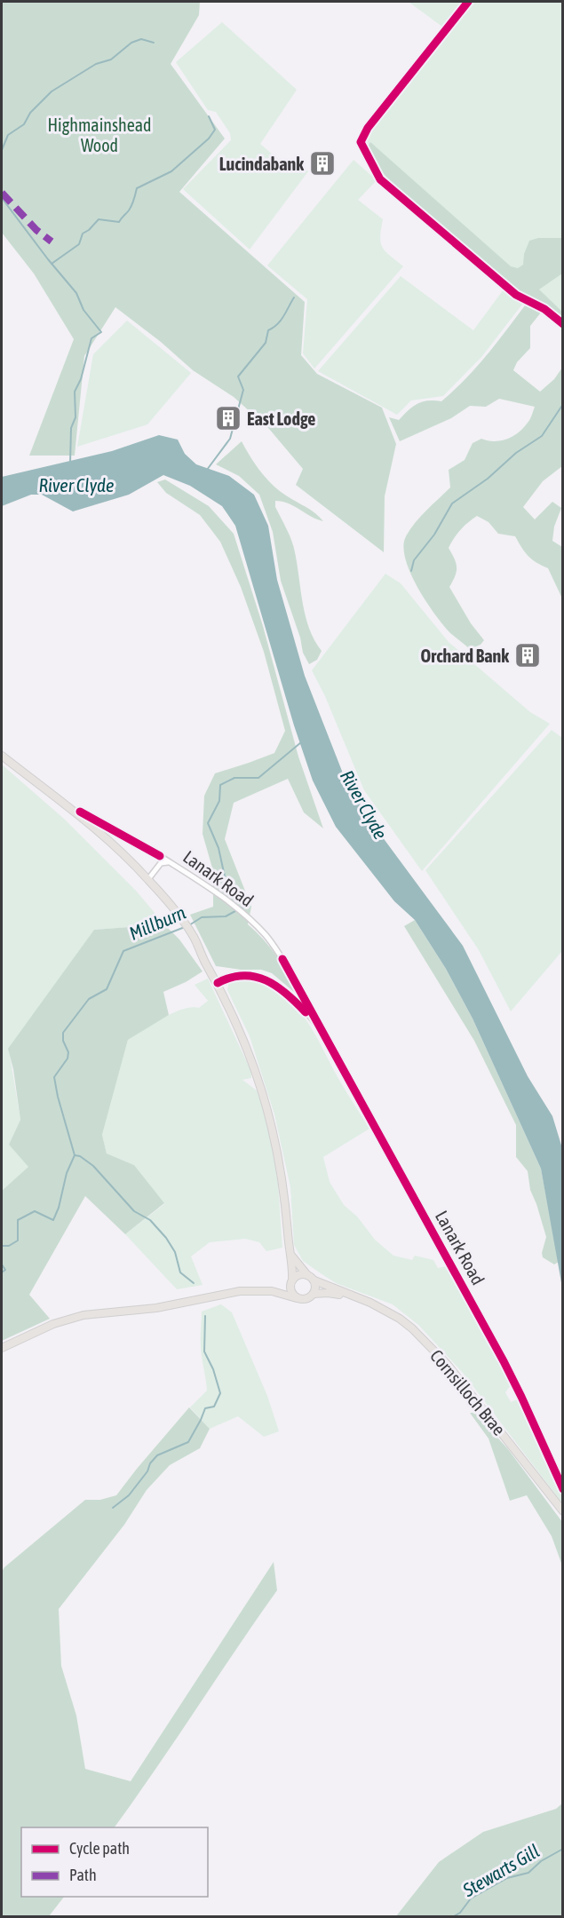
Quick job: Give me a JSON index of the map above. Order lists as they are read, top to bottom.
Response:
{
  "streets": {
    "main road": ["Cornsilloch Brae"],
    "street": ["Lanark Road"]
  },
  "water": ["River Clyde", "Millburn", "Stewarts Gill"],
  "parks": ["Highmainshead Wood"],
  "places": {
    "building": ["Lucindabank", "East Lodge", "Orchard Bank"]
  },
  "legend": ["Cycle path", "Path"]
}
